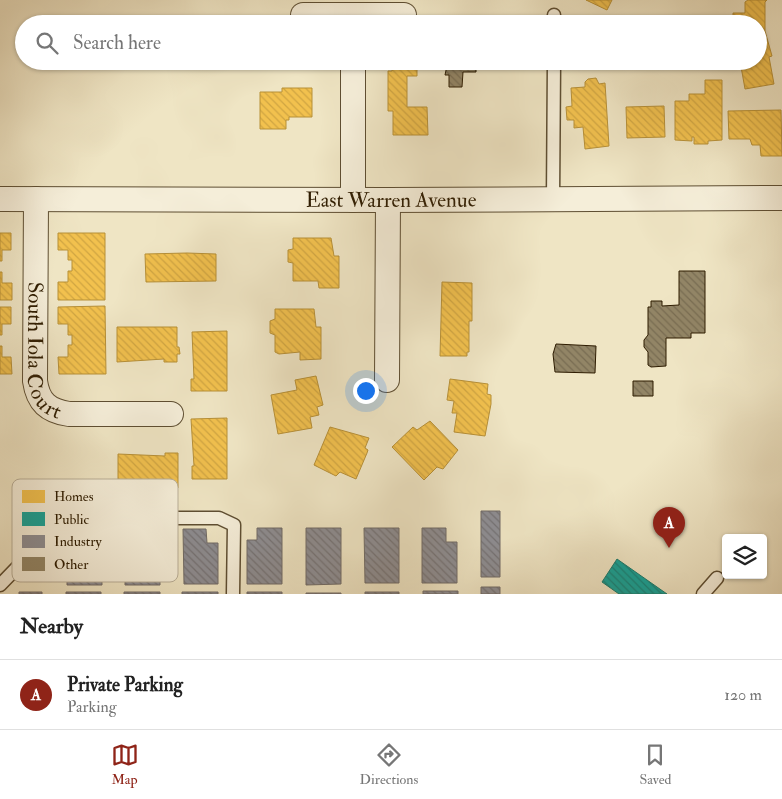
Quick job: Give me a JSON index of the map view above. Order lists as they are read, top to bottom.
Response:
{
  "streets": {
    "street": ["East Warren Avenue", "South Iola Court"]
  },
  "crossings": [
    ["East Warren Avenue", "South Iola Court"]
  ],
  "legend": [
    "Homes",
    "Public",
    "Industry",
    "Other"
  ],
  "page": {
    "search": "Search here",
    "pins": "A",
    "heading": "Nearby",
    "list": [
      {
        "mark": "A",
        "name": "Private Parking",
        "note": "Parking",
        "value": "120 m"
      }
    ],
    "nav": ["Map", "Directions", "Saved"]
  }
}
